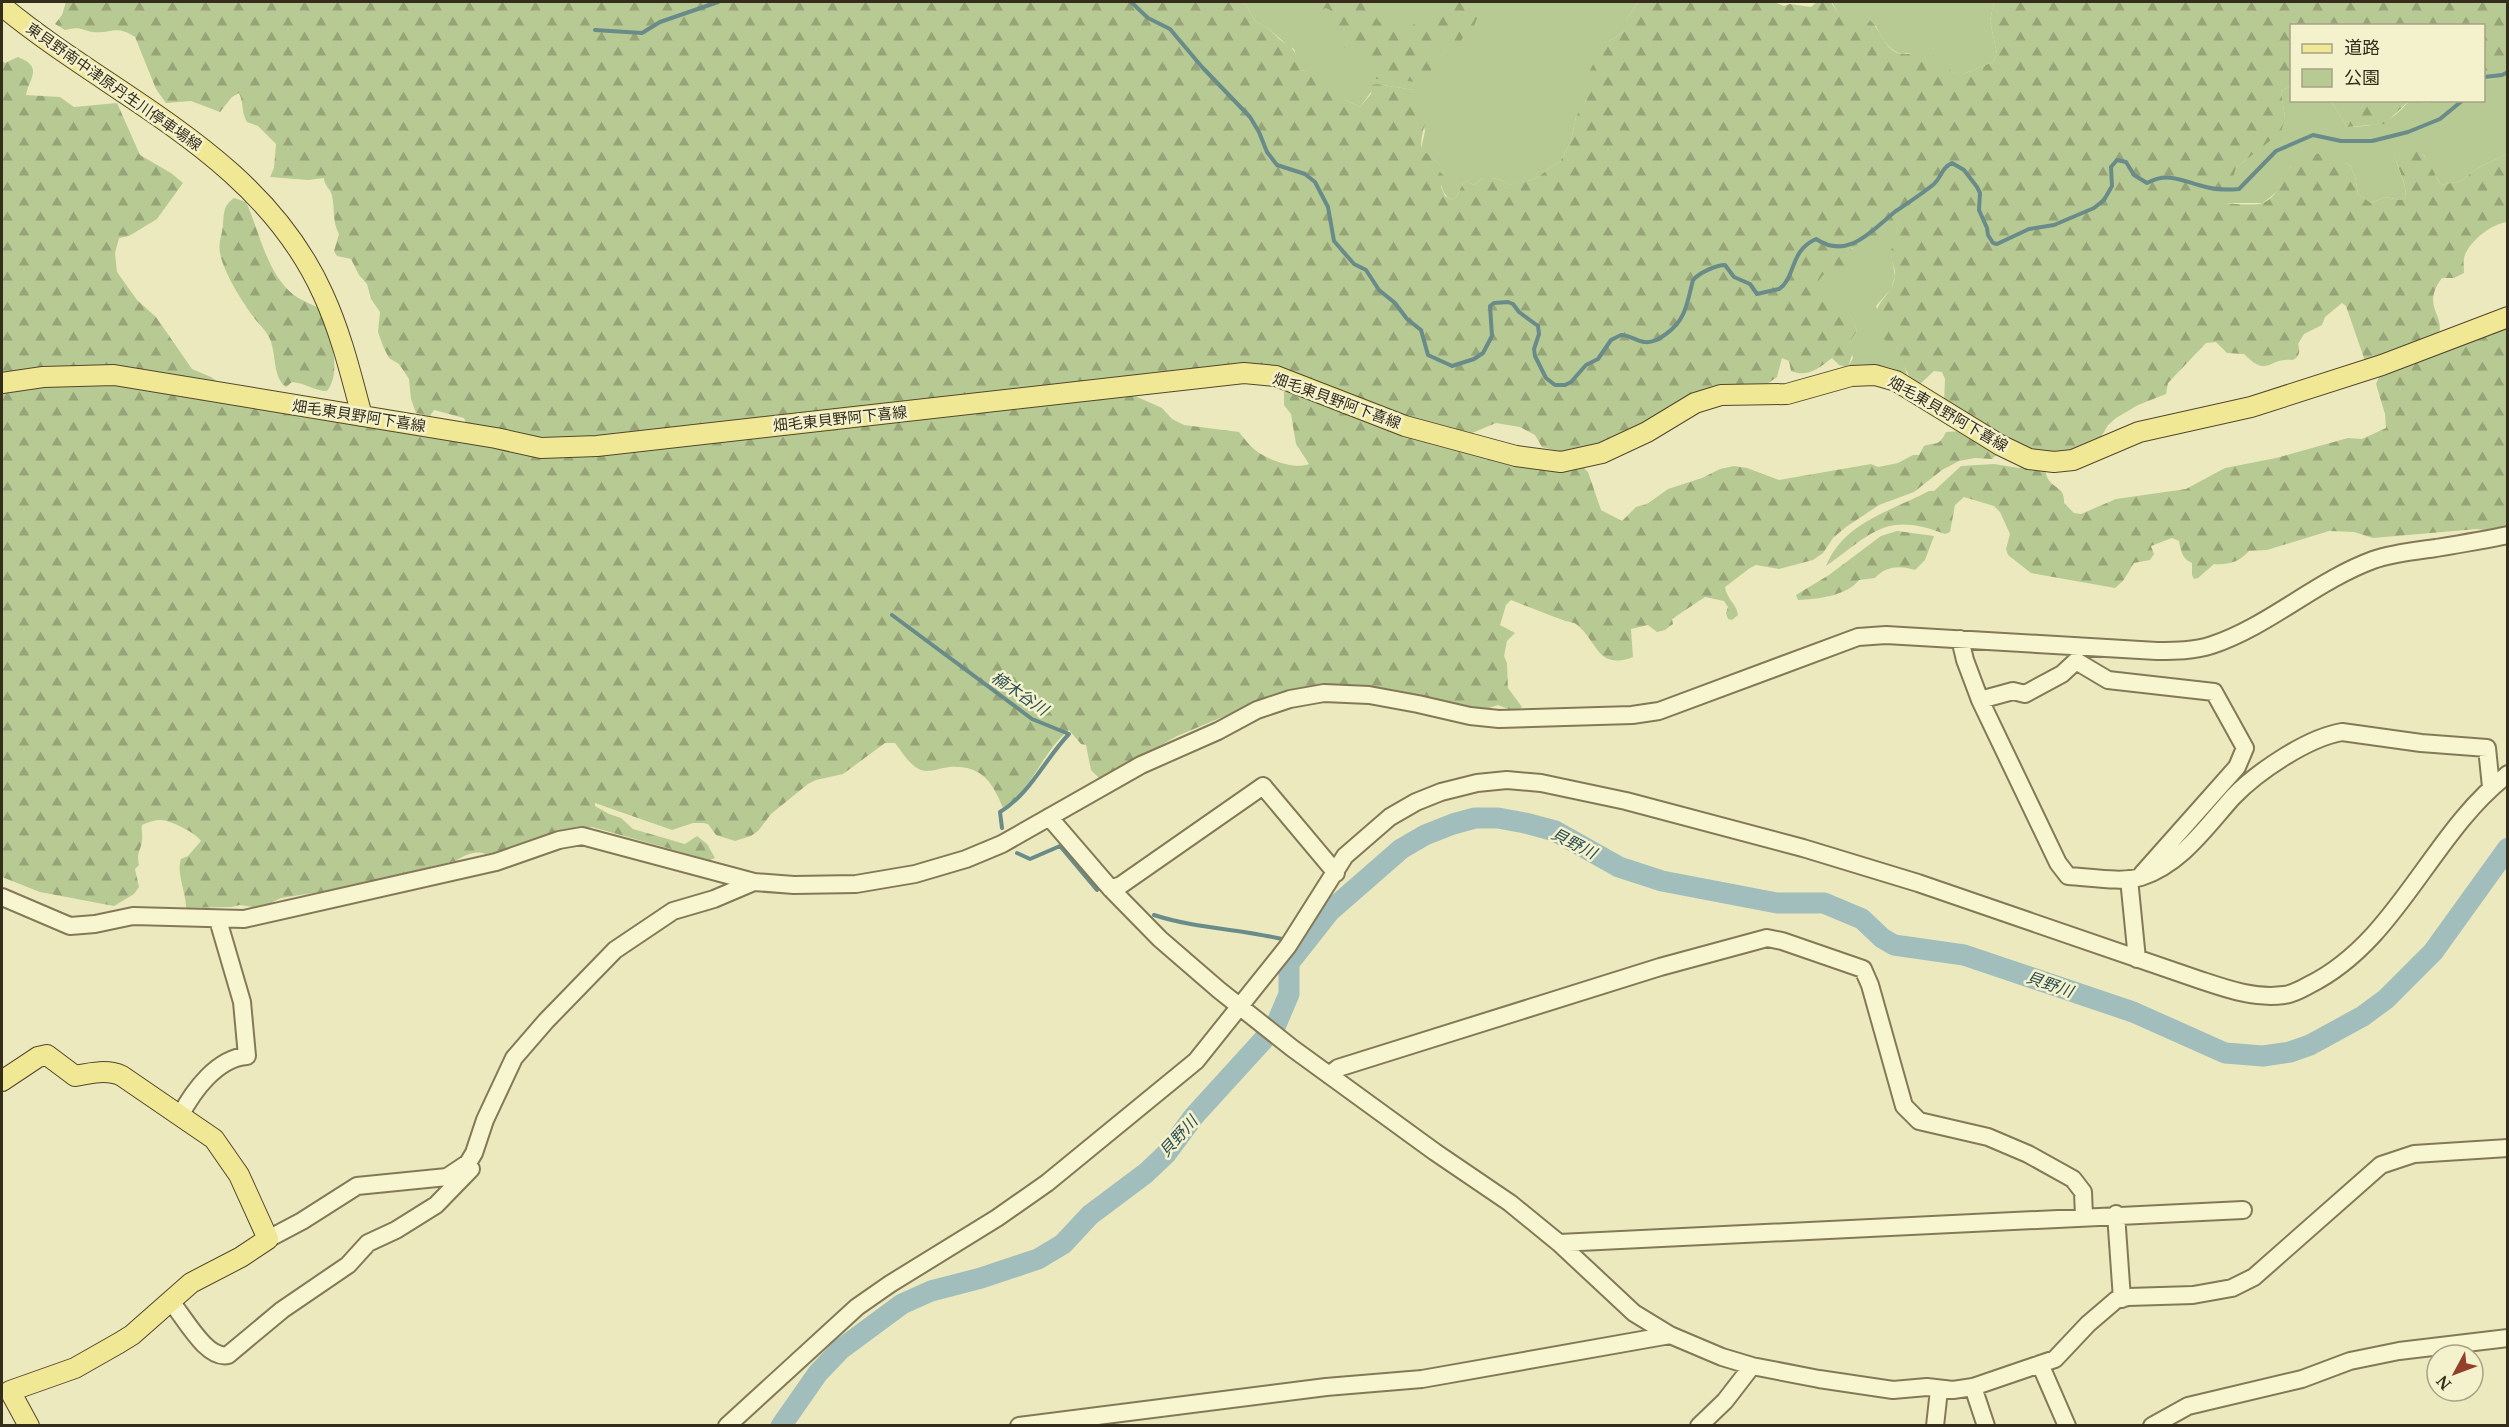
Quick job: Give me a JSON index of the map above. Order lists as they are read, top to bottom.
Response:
{
  "streets": {
    "main road": ["東貝野南中津原丹生川停車場線", "畑毛東貝野阿下喜線"]
  },
  "crossings": [
    ["東貝野南中津原丹生川停車場線", "畑毛東貝野阿下喜線"]
  ],
  "water": ["楠木谷川", "貝野川"],
  "legend": ["道路", "公園"],
  "north": "bottom left"
}
